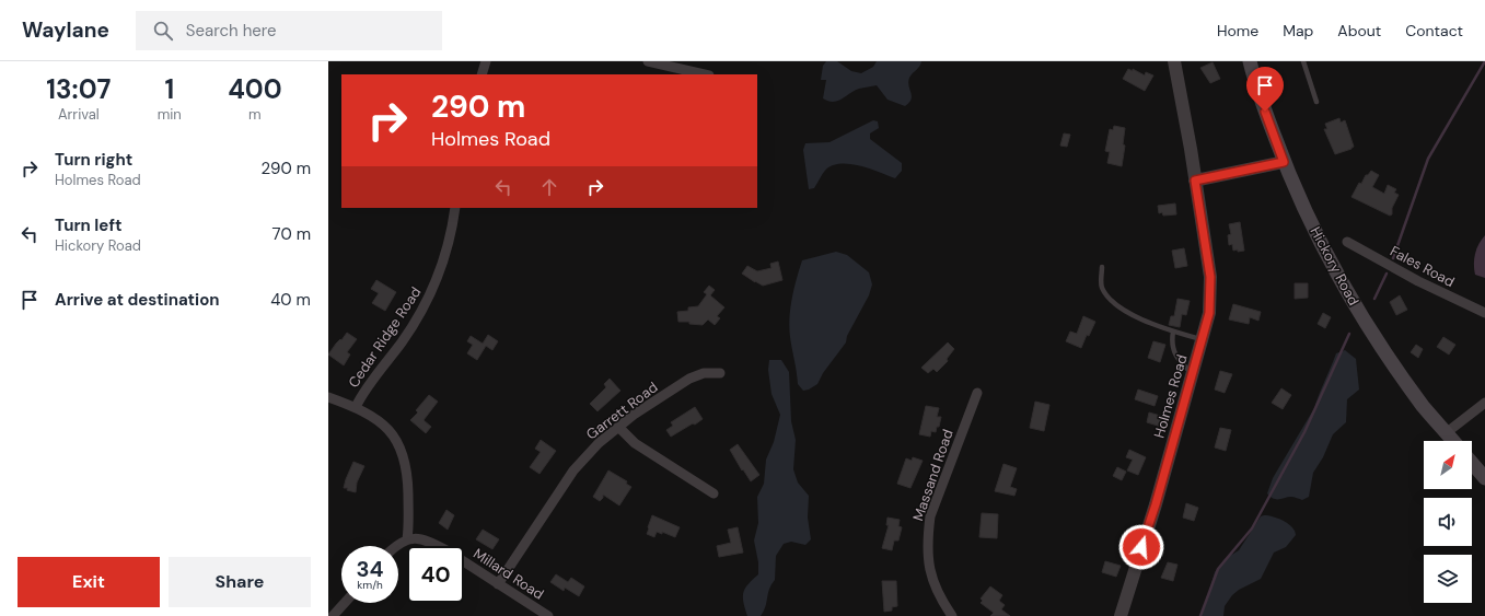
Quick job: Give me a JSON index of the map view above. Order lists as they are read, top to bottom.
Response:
{
  "streets": {
    "main road": ["Hickory Road"],
    "street": [
      "Fales Road",
      "Cedar Ridge Road",
      "Holmes Road",
      "Garrett Road",
      "Massand Road",
      "Millard Road"
    ]
  },
  "crossings": [
    ["Garrett Road", "Millard Road"]
  ],
  "north": "top right",
  "page": {
    "header": "Waylane",
    "search": "Search here",
    "nav": [
      "Home",
      "Map",
      "About",
      "Contact"
    ],
    "eta": [
      "13:07",
      "Arrival",
      "1",
      "min",
      "400",
      "m"
    ],
    "turn": ["290 m", "Holmes Road"],
    "list": [
      {
        "name": "Turn right",
        "note": "Holmes Road",
        "value": "290 m"
      },
      {
        "name": "Turn left",
        "note": "Hickory Road",
        "value": "70 m"
      },
      {
        "name": "Arrive at destination",
        "value": "40 m"
      }
    ],
    "speed": "34 km/h",
    "limit": "40",
    "buttons": ["Exit", "Share"]
  }
}
